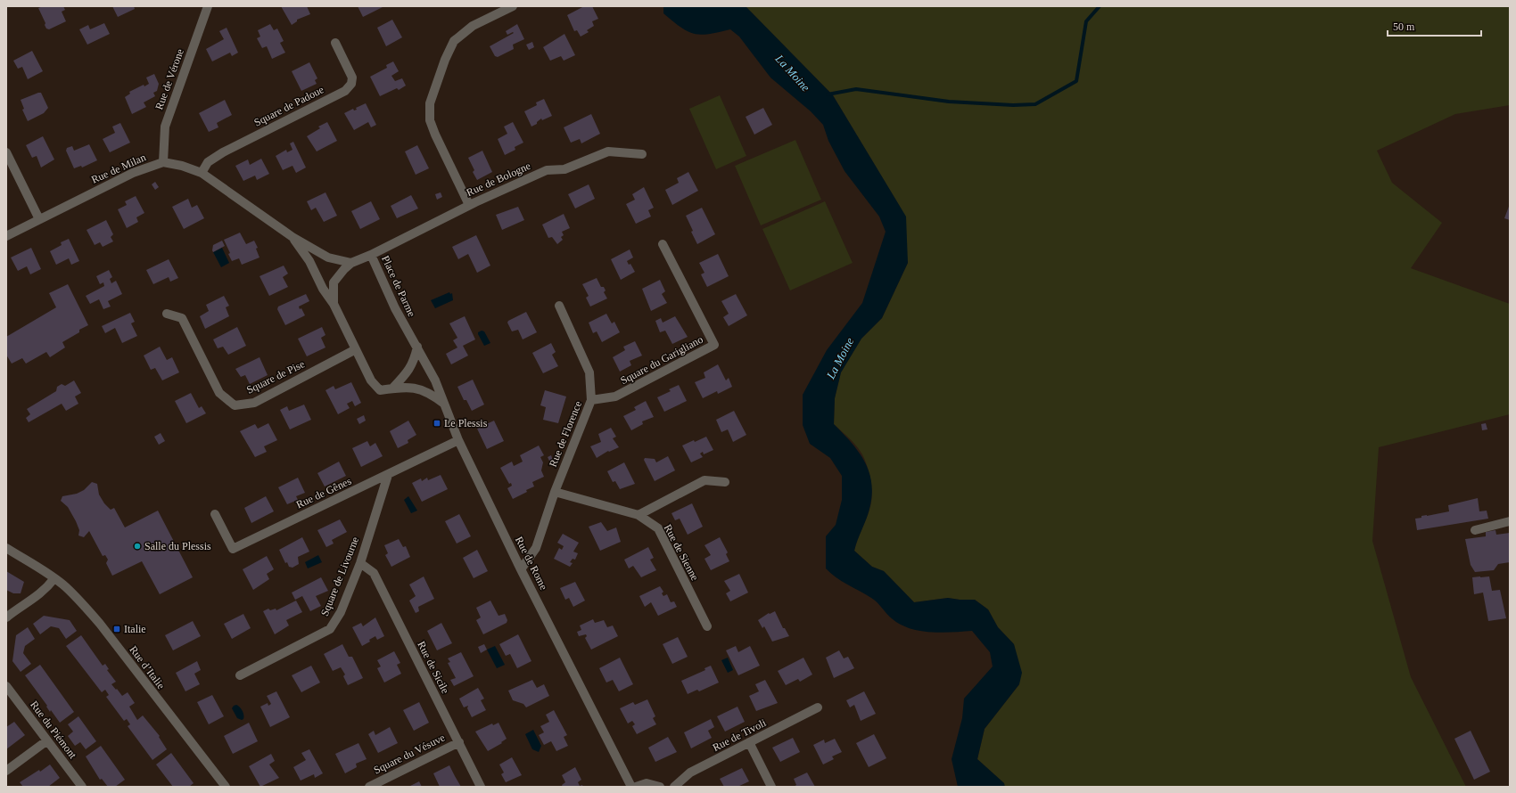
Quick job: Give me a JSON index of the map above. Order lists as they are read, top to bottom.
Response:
{
  "streets": {
    "street": [
      "Rue de Vérone",
      "Square de Padoue",
      "Rue de Milan",
      "Rue de Bologne",
      "Place de Parme",
      "Square du Garigliano",
      "Square de Pise",
      "Rue de Florence",
      "Rue de Gênes",
      "Rue de Sienne",
      "Rue de Rome",
      "Square de Livourne",
      "Rue d’Italie",
      "Rue de Sicile",
      "Rue du Piémont",
      "Rue de Tivoli",
      "Square du Vésuve"
    ]
  },
  "crossings": [
    ["Rue de Vérone", "Rue de Milan"],
    ["Square de Padoue", "Rue de Milan"],
    ["Rue de Milan", "Place de Parme"],
    ["Rue de Bologne", "Place de Parme"],
    ["Place de Parme", "Square de Pise"],
    ["Place de Parme", "Rue de Rome"],
    ["Square du Garigliano", "Rue de Florence"],
    ["Rue de Florence", "Rue de Sienne"],
    ["Rue de Florence", "Rue de Rome"],
    ["Rue de Gênes", "Rue de Rome"],
    ["Rue de Gênes", "Square de Livourne"],
    ["Square de Livourne", "Rue de Sicile"],
    ["Rue de Sicile", "Square du Vésuve"]
  ],
  "water": ["La Moine"],
  "places": {
    "transit": ["Le Plessis", "Italie"],
    "other": ["Salle du Plessis"]
  },
  "scale_bar": "50 m"
}
